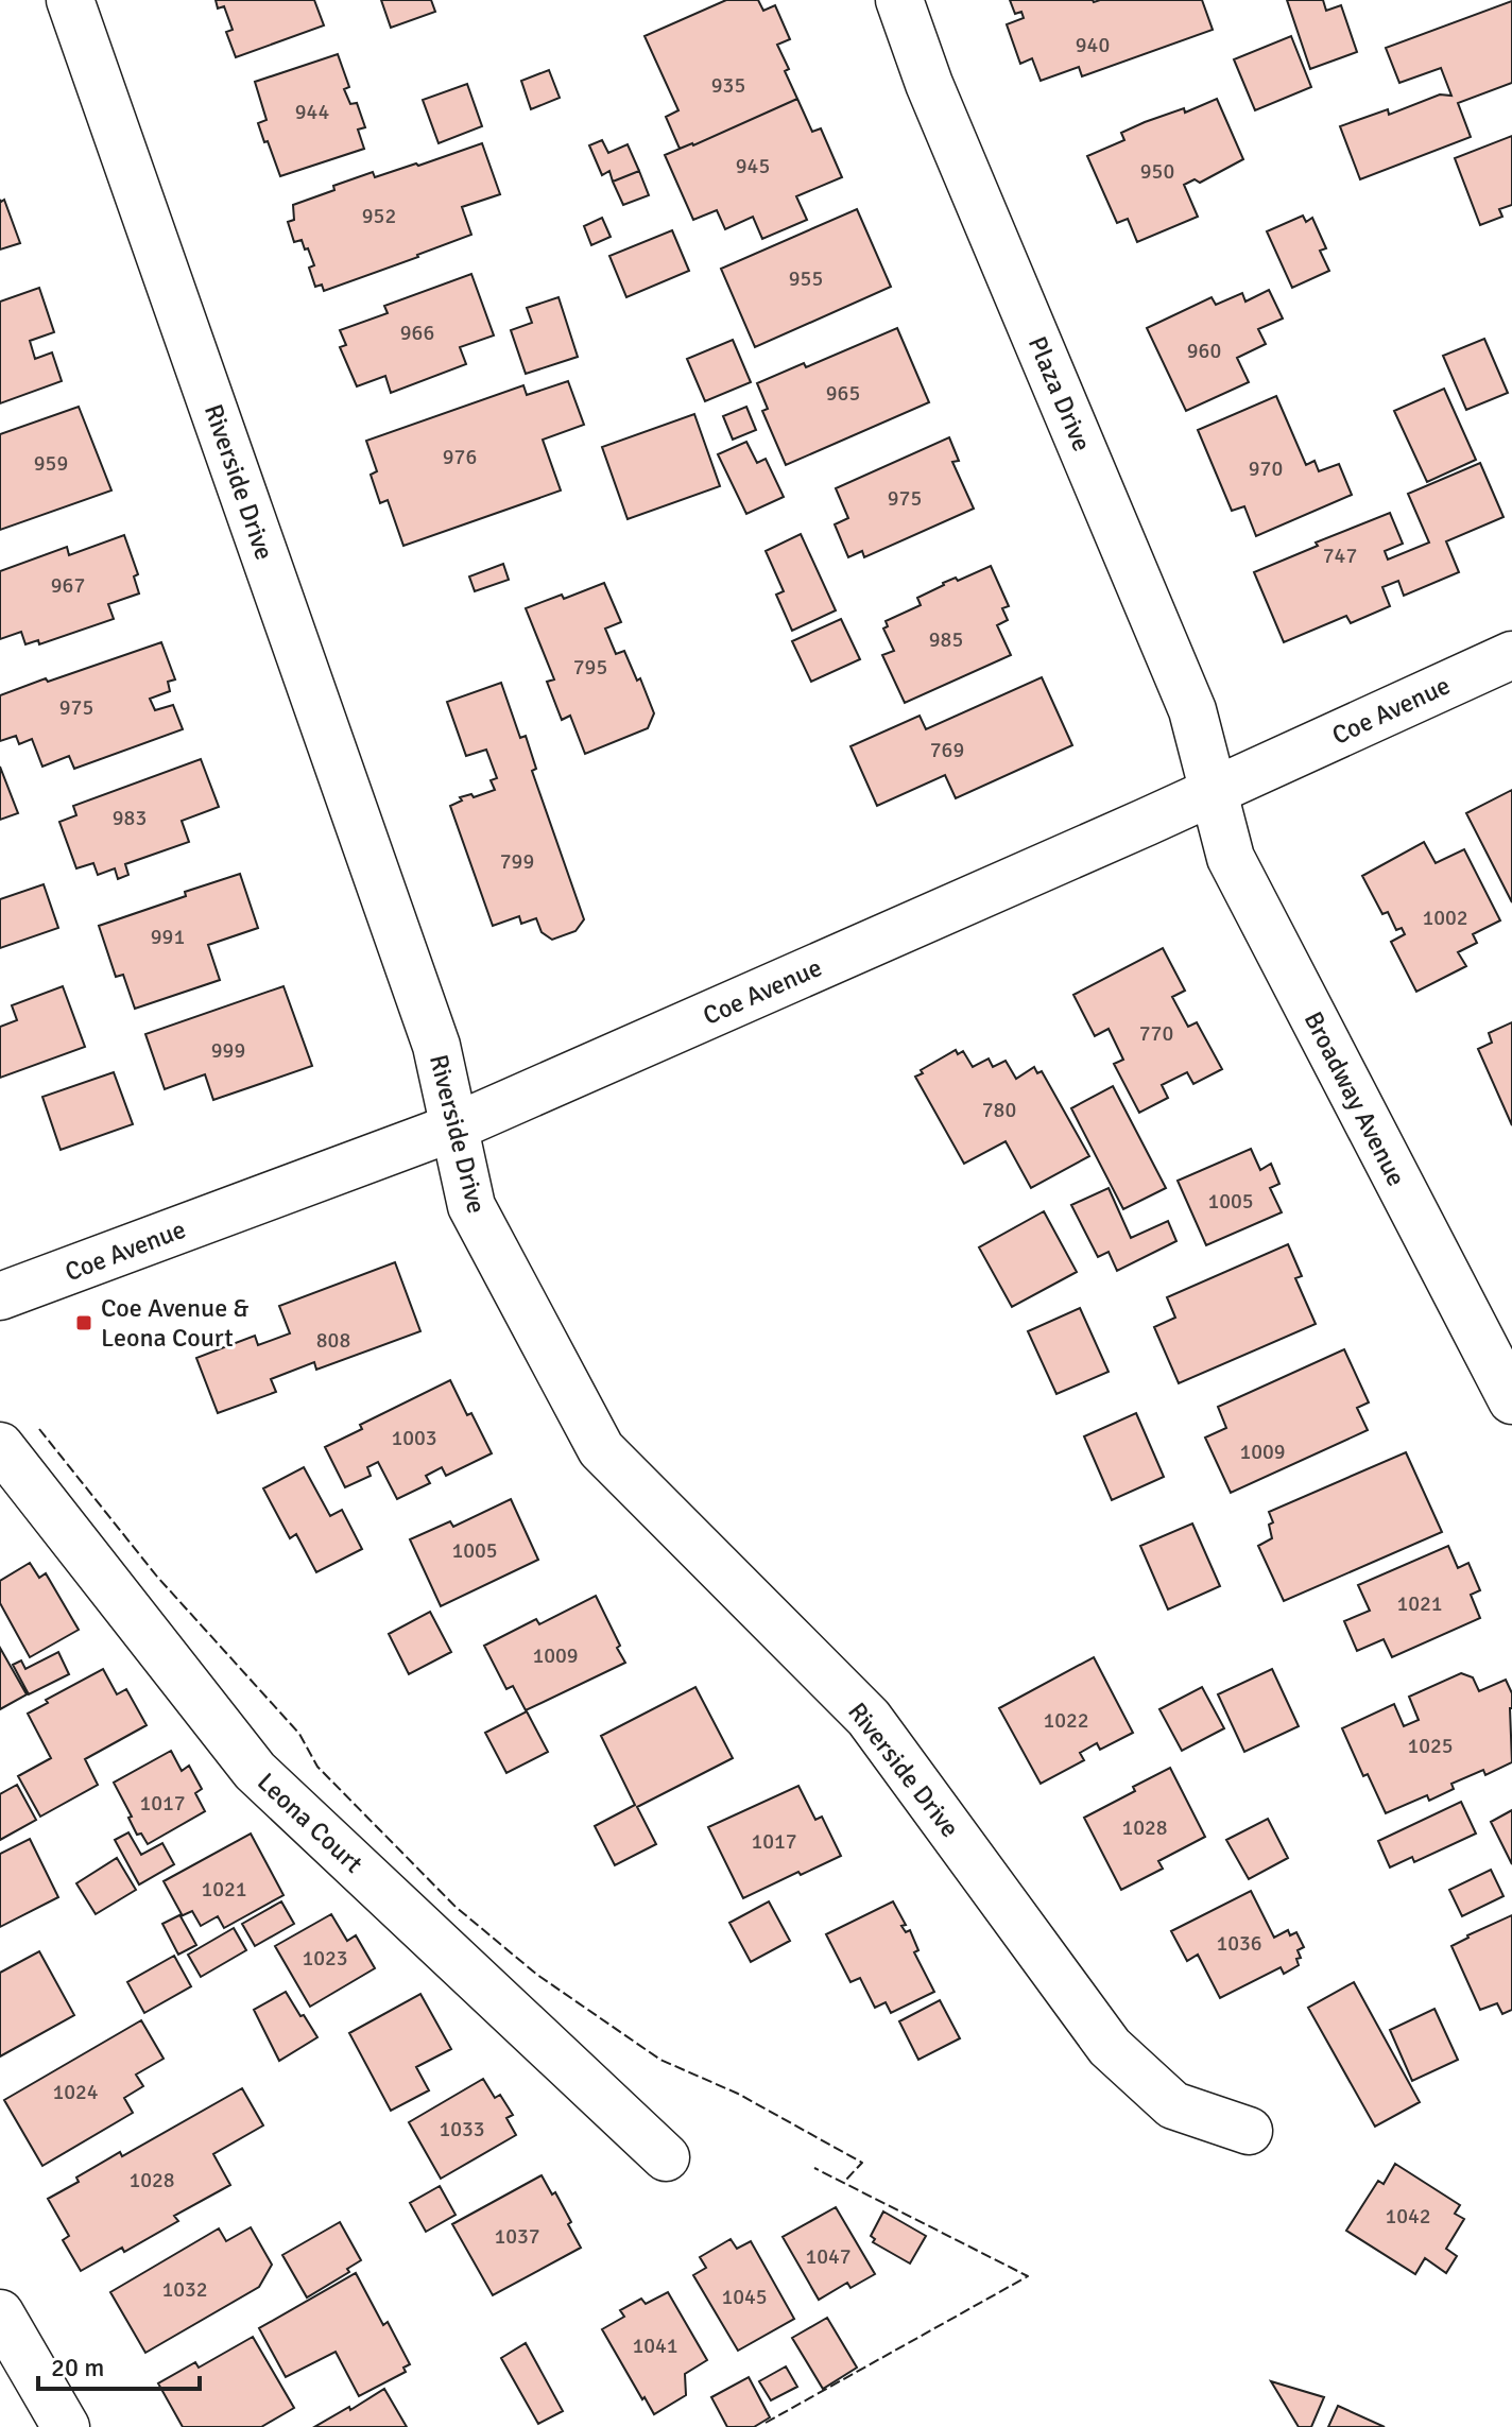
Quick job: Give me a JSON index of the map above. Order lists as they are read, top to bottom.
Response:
{
  "streets": {
    "street": [
      "Plaza Drive",
      "Riverside Drive",
      "Coe Avenue",
      "Broadway Avenue",
      "Leona Court"
    ]
  },
  "crossings": [
    ["Plaza Drive", "Coe Avenue"],
    ["Plaza Drive", "Broadway Avenue"],
    ["Riverside Drive", "Coe Avenue"],
    ["Coe Avenue", "Broadway Avenue"]
  ],
  "places": {
    "transit": ["Coe Avenue & Leona Court"]
  },
  "house_numbers": [
    "940",
    "935",
    "944",
    "945",
    "950",
    "952",
    "955",
    "966",
    "960",
    "965",
    "976",
    "959",
    "970",
    "975",
    "747",
    "967",
    "985",
    "795",
    "975",
    "769",
    "983",
    "799",
    "1002",
    "991",
    "770",
    "999",
    "780",
    "1005",
    "808",
    "1003",
    "1009",
    "1005",
    "1021",
    "1009",
    "1022",
    "1025",
    "1017",
    "1028",
    "1017",
    "1021",
    "1036",
    "1023",
    "1024",
    "1033",
    "1028",
    "1042",
    "1037",
    "1047",
    "1032",
    "1045",
    "1041"
  ],
  "scale_bar": "20 m"
}
